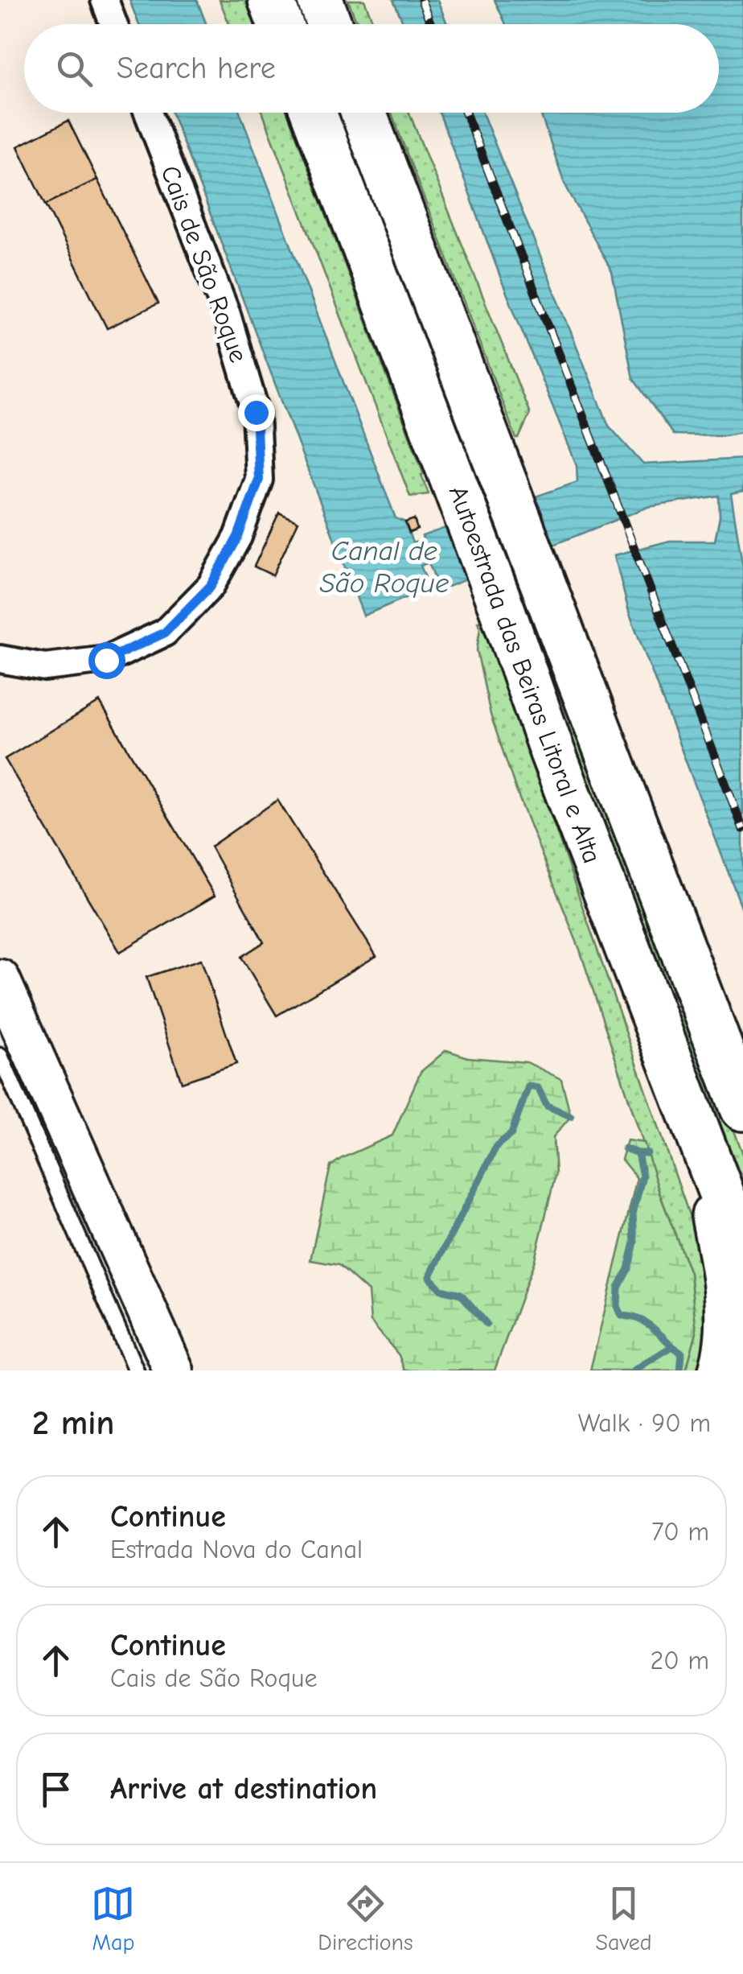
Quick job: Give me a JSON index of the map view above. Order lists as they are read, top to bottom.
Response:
{
  "streets": {
    "highway": ["Autoestrada das Beiras Litoral e Alta"],
    "street": ["Cais de São Roque"]
  },
  "water": ["Canal de São Roque"],
  "page": {
    "search": "Search here",
    "heading": ["2 min", "Walk · 90 m"],
    "list": [
      ["Continue", "Estrada Nova do Canal", "70 m"],
      ["Continue", "Cais de São Roque", "20 m"],
      "Arrive at destination"
    ],
    "nav": ["Map", "Directions", "Saved"]
  }
}
